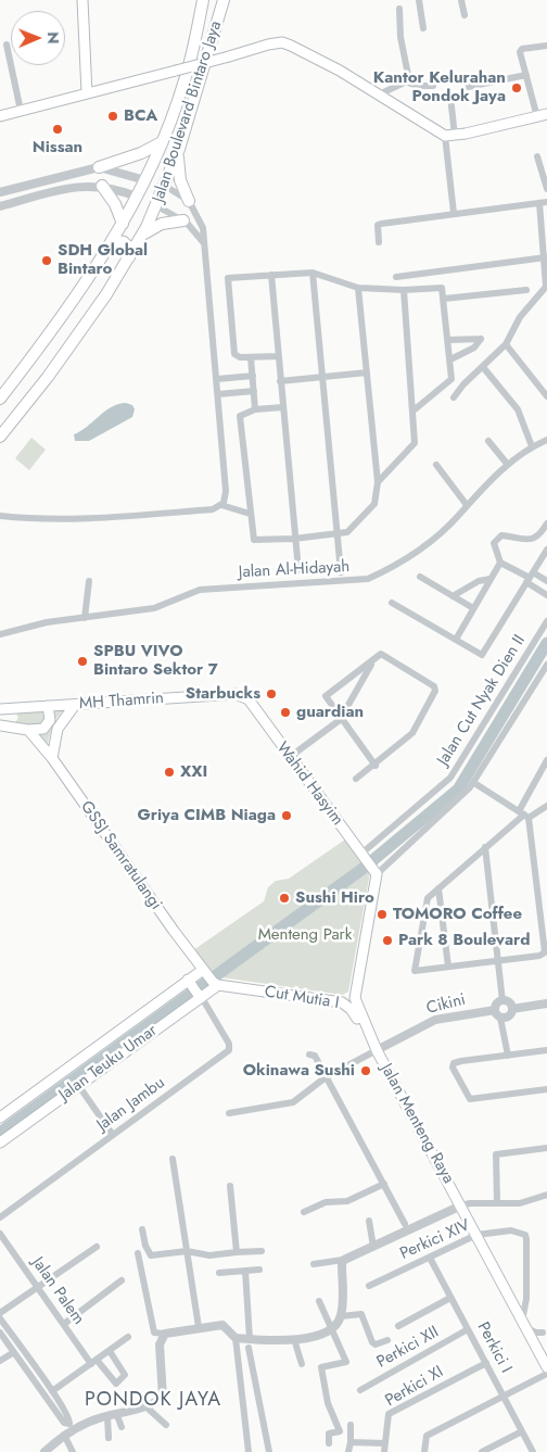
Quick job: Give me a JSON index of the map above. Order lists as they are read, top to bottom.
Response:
{
  "streets": {
    "main road": [
      "Jalan Boulevard Bintaro Jaya",
      "MH Thamrin",
      "Wahid Hasyim",
      "GSSJ Samratulangi",
      "Cut Mutia I",
      "Jalan Teuku Umar",
      "Jalan Menteng Raya"
    ],
    "street": [
      "Jalan Al-Hidayah",
      "Jalan Cut Nyak Dien II",
      "Cikini",
      "Jalan Jambu",
      "Perkici XIV",
      "Jalan Palem",
      "Perkici XII",
      "Perkici I",
      "Perkici XI"
    ]
  },
  "crossings": [
    ["Jalan Cut Nyak Dien II", "Wahid Hasyim"],
    ["MH Thamrin", "Wahid Hasyim"],
    ["GSSJ Samratulangi", "Cut Mutia I"],
    ["GSSJ Samratulangi", "Jalan Teuku Umar"],
    ["Cut Mutia I", "Cikini"],
    ["Cut Mutia I", "Jalan Teuku Umar"],
    ["Cut Mutia I", "Jalan Menteng Raya"],
    ["Cikini", "Jalan Menteng Raya"],
    ["Jalan Teuku Umar", "Jalan Jambu"],
    ["Jalan Menteng Raya", "Perkici XIV"],
    ["Perkici XIV", "Perkici I"],
    ["Perkici XII", "Perkici I"],
    ["Perkici I", "Perkici XI"]
  ],
  "districts": ["PONDOK JAYA"],
  "parks": ["Menteng Park"],
  "places": [
    "Kantor Kelurahan Pondok Jaya",
    "BCA",
    "Nissan",
    "SDH Global Bintaro",
    "SPBU VIVO Bintaro Sektor 7",
    "Starbucks",
    "guardian",
    "XXI",
    "Griya CIMB Niaga",
    "Sushi Hiro",
    "TOMORO Coffee",
    "Park 8 Boulevard",
    "Okinawa Sushi"
  ],
  "north": "right"
}
